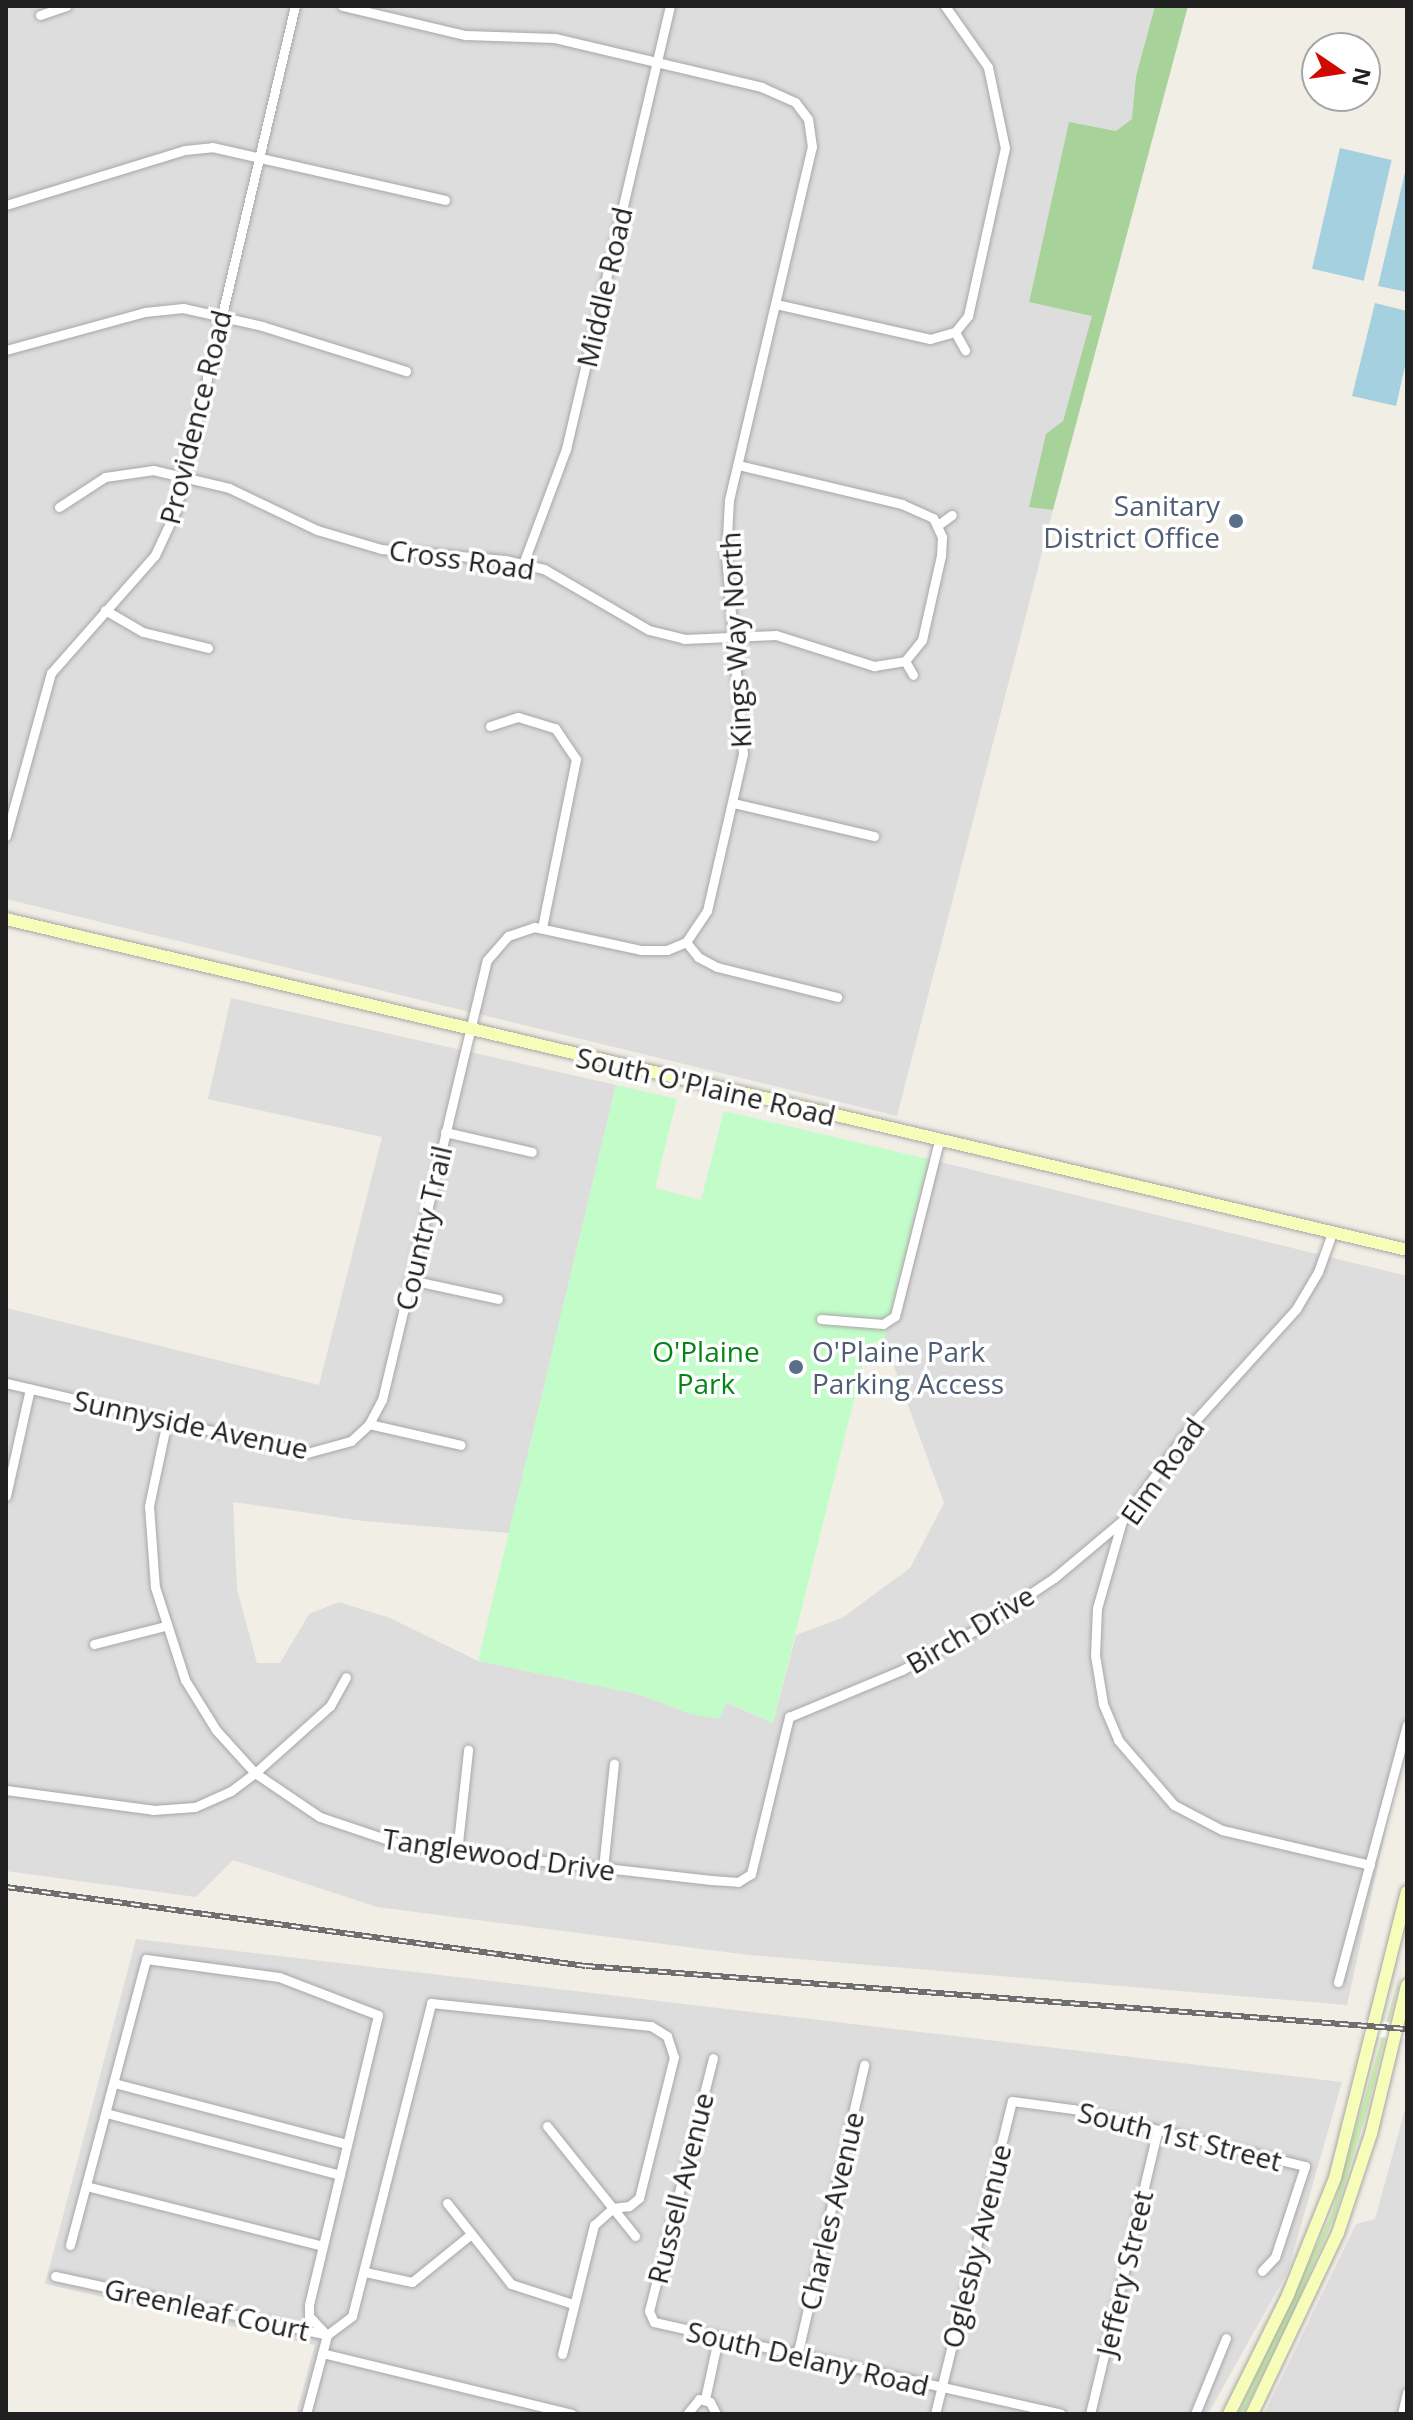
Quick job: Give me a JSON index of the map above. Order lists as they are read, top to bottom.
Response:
{
  "streets": {
    "main road": ["South O'Plaine Road"],
    "street": [
      "Middle Road",
      "Providence Road",
      "Cross Road",
      "Kings Way North",
      "Country Trail",
      "Sunnyside Avenue",
      "Elm Road",
      "Birch Drive",
      "Tanglewood Drive",
      "South 1st Street",
      "Russell Avenue",
      "Charles Avenue",
      "Oglesby Avenue",
      "Jeffery Street",
      "Greenleaf Court",
      "South Delany Road"
    ]
  },
  "crossings": [
    ["Middle Road", "Cross Road"],
    ["Middle Road", "Kings Way North"],
    ["Providence Road", "Cross Road"],
    ["Cross Road", "Kings Way North"],
    ["South O'Plaine Road", "Country Trail"],
    ["South O'Plaine Road", "Elm Road"],
    ["Country Trail", "Sunnyside Avenue"],
    ["Sunnyside Avenue", "Tanglewood Drive"],
    ["Elm Road", "Birch Drive"],
    ["Birch Drive", "Tanglewood Drive"],
    ["South 1st Street", "Oglesby Avenue"],
    ["South 1st Street", "Jeffery Street"],
    ["Russell Avenue", "South Delany Road"],
    ["Charles Avenue", "South Delany Road"],
    ["Oglesby Avenue", "South Delany Road"]
  ],
  "parks": ["O'Plaine Park"],
  "places": ["Sanitary District Office", "O'Plaine Park Parking Access"],
  "north": "right"
}
